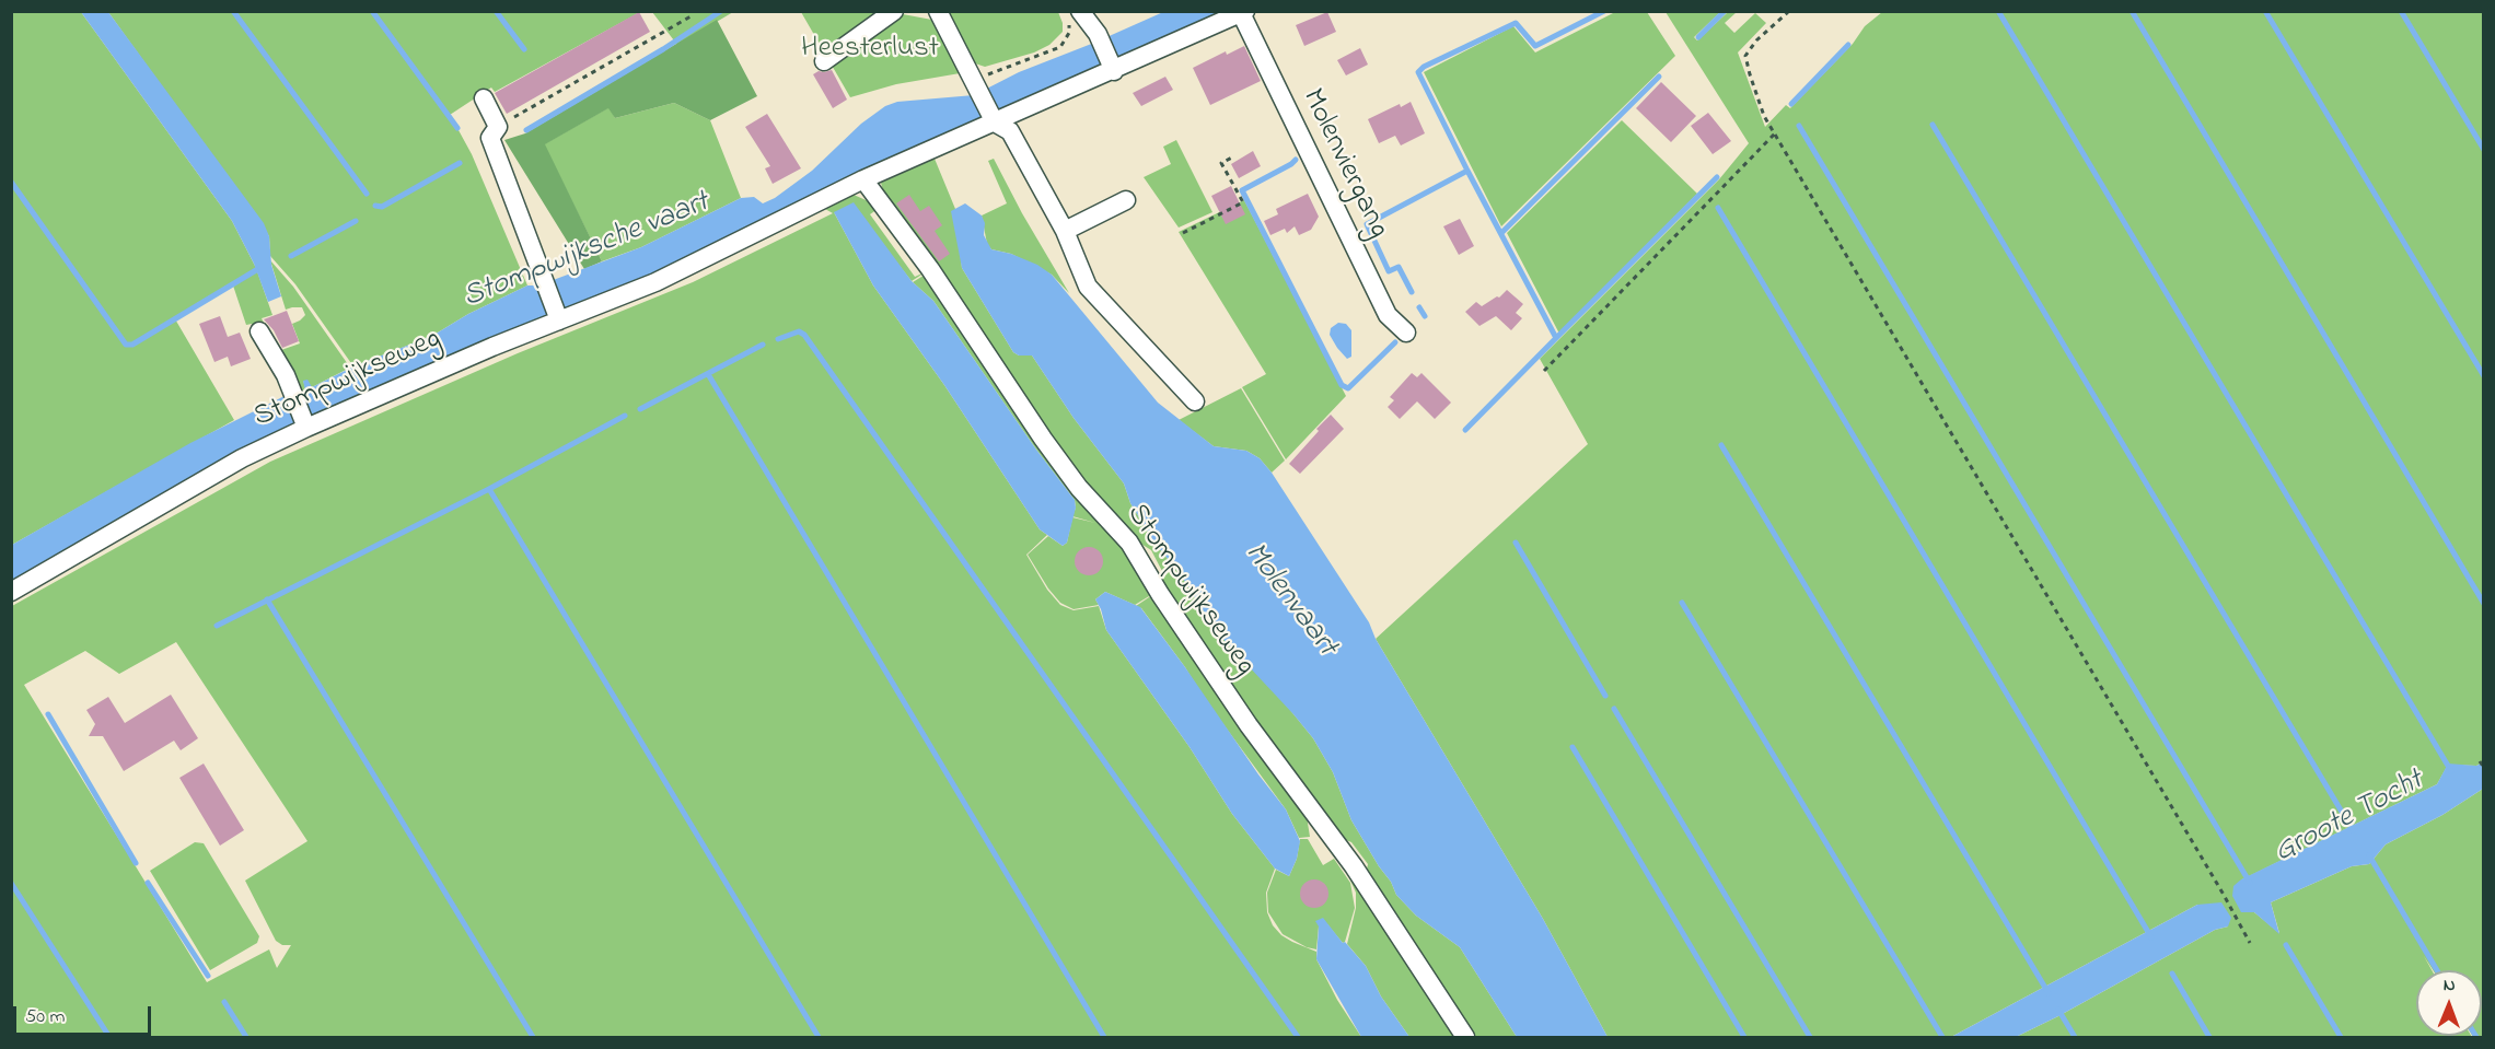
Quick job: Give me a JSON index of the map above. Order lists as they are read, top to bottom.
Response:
{
  "streets": {
    "street": ["Molenviergang", "Stompwijkseweg"]
  },
  "crossings": [
    ["Molenviergang", "Stompwijkseweg"]
  ],
  "water": ["Stompwijksche vaart", "Molenvaart", "Groote Tocht"],
  "parks": ["Heesterlust"],
  "scale_bar": "50 m",
  "north": "top"
}
